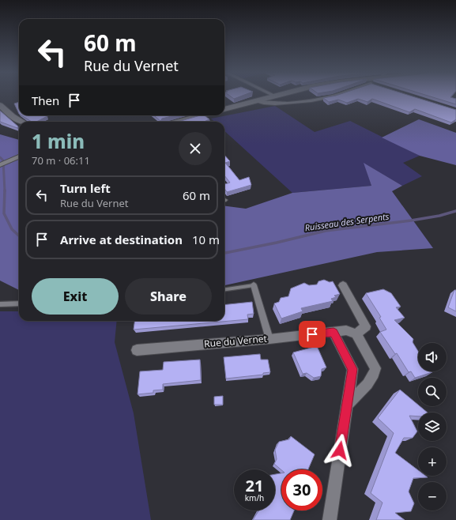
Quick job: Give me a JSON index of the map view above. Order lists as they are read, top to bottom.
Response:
{
  "streets": {
    "street": ["Rue du Vernet"]
  },
  "water": ["Ruisseau des Serpents"],
  "page": {
    "turn": ["60 m", "Rue du Vernet"],
    "then": "Then",
    "heading": ["1 min", "70 m · 06:11"],
    "list": [
      {
        "name": "Turn left",
        "note": "Rue du Vernet",
        "value": "60 m"
      },
      {
        "name": "Arrive at destination",
        "value": "10 m"
      }
    ],
    "buttons": ["Exit", "Share"],
    "map_buttons": ["+", "−"],
    "speed": "21 km/h",
    "limit": "30"
  }
}
